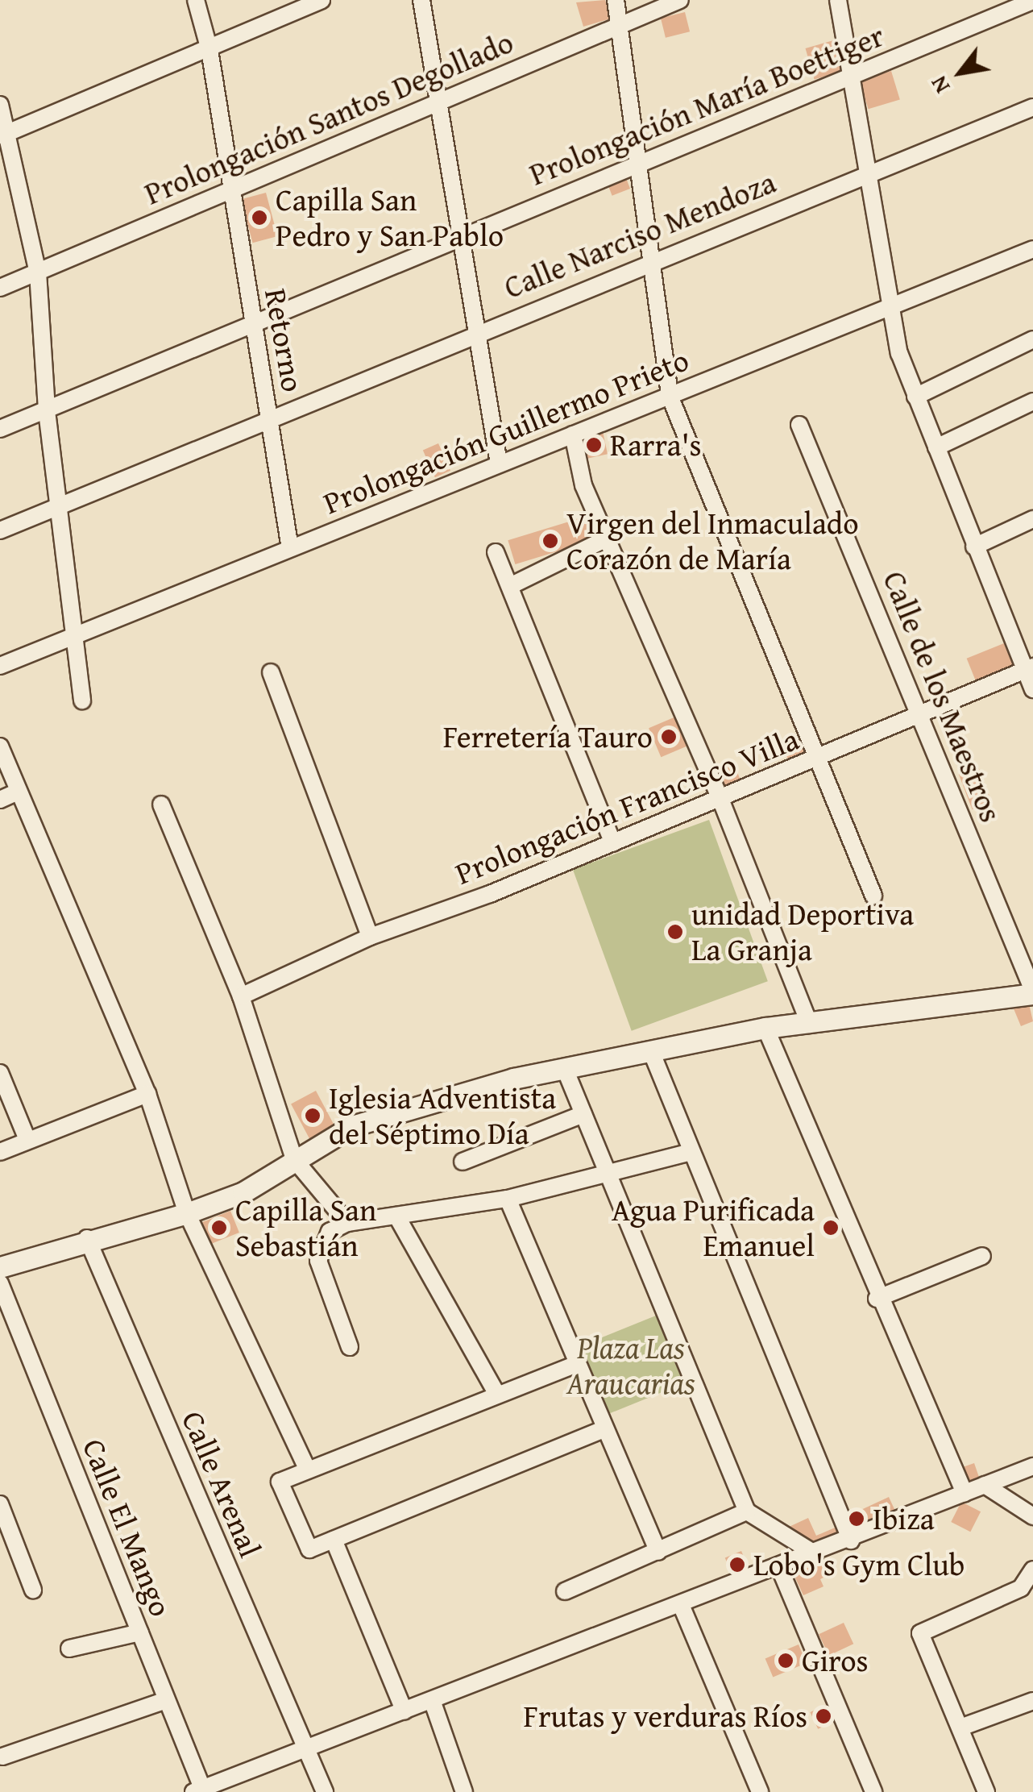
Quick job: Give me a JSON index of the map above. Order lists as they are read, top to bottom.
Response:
{
  "streets": {
    "street": [
      "Prolongación María Boettiger",
      "Prolongación Santos Degollado",
      "Calle Narciso Mendoza",
      "Retorno",
      "Prolongación Guillermo Prieto",
      "Calle de los Maestros",
      "Prolongación Francisco Villa",
      "Calle Arenal",
      "Calle El Mango"
    ]
  },
  "crossings": [
    ["Prolongación María Boettiger", "Retorno"],
    ["Prolongación Santos Degollado", "Retorno"],
    ["Calle Narciso Mendoza", "Retorno"],
    ["Retorno", "Prolongación Guillermo Prieto"],
    ["Calle de los Maestros", "Prolongación Francisco Villa"]
  ],
  "parks": ["Plaza Las Araucarias"],
  "places": [
    "Capilla San Pedro y San Pablo",
    "Rarra's",
    "Virgen del Inmaculado Corazón de María",
    "Ferretería Tauro",
    "unidad Deportiva La Granja",
    "Iglesia Adventista del Séptimo Día",
    "Capilla San Sebastián",
    "Agua Purificada Emanuel",
    "Ibiza",
    "Lobo's Gym Club",
    "Giros",
    "Frutas y verduras Ríos"
  ],
  "north": "bottom left"
}
